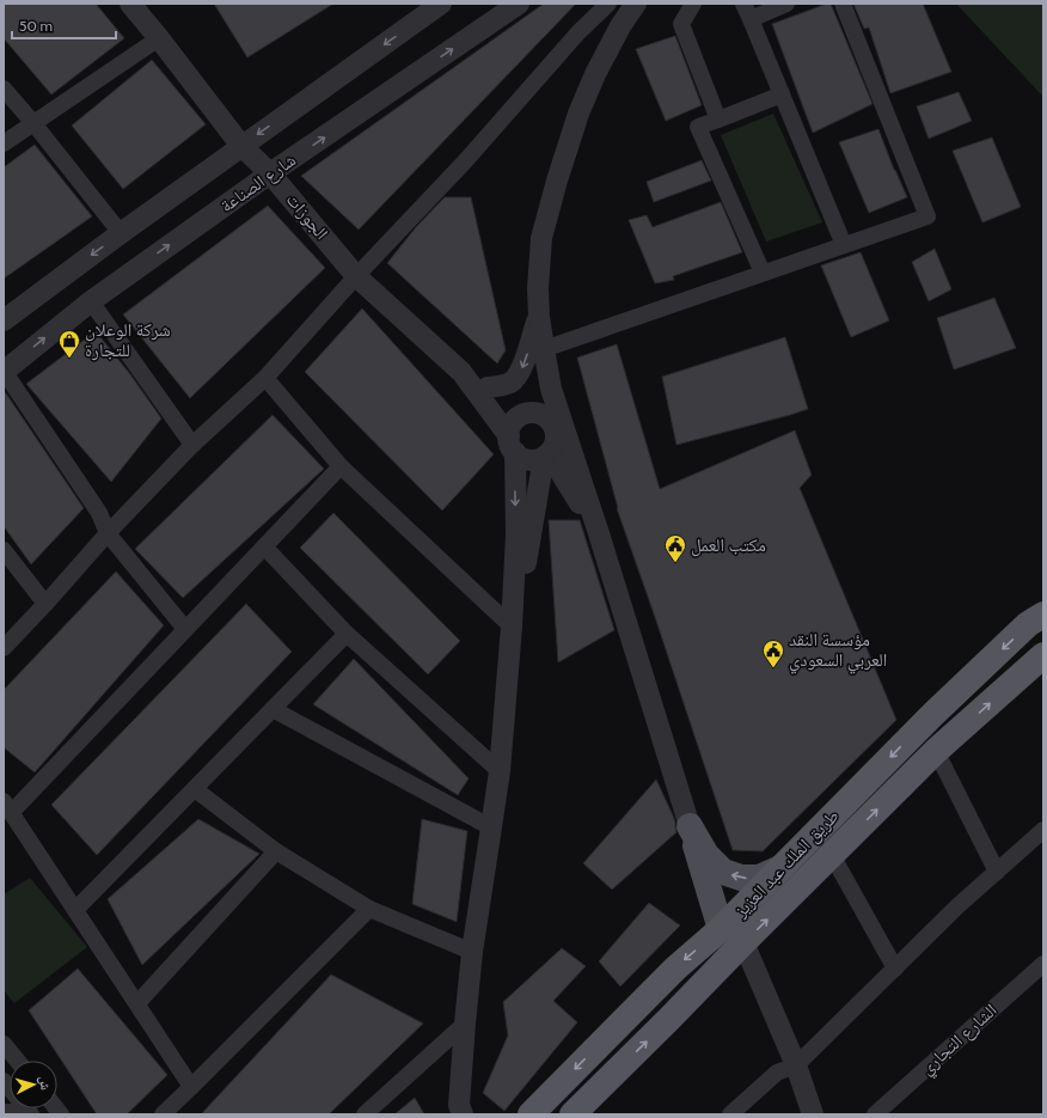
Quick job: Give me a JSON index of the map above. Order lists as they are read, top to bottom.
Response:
{
  "streets": {
    "highway": ["طريق الملك عبد العزيز"],
    "street": ["شارع الصناعة", "الجوزات", "الشارع التجاري"]
  },
  "crossings": [
    ["شارع الصناعة", "الجوزات"]
  ],
  "places": {
    "shop": ["شركة الوعلان للتجارة"],
    "public building": ["مكتب العمل", "مؤسسة النقد العربي السعودي"]
  },
  "scale_bar": "50 m",
  "north": "right"
}
